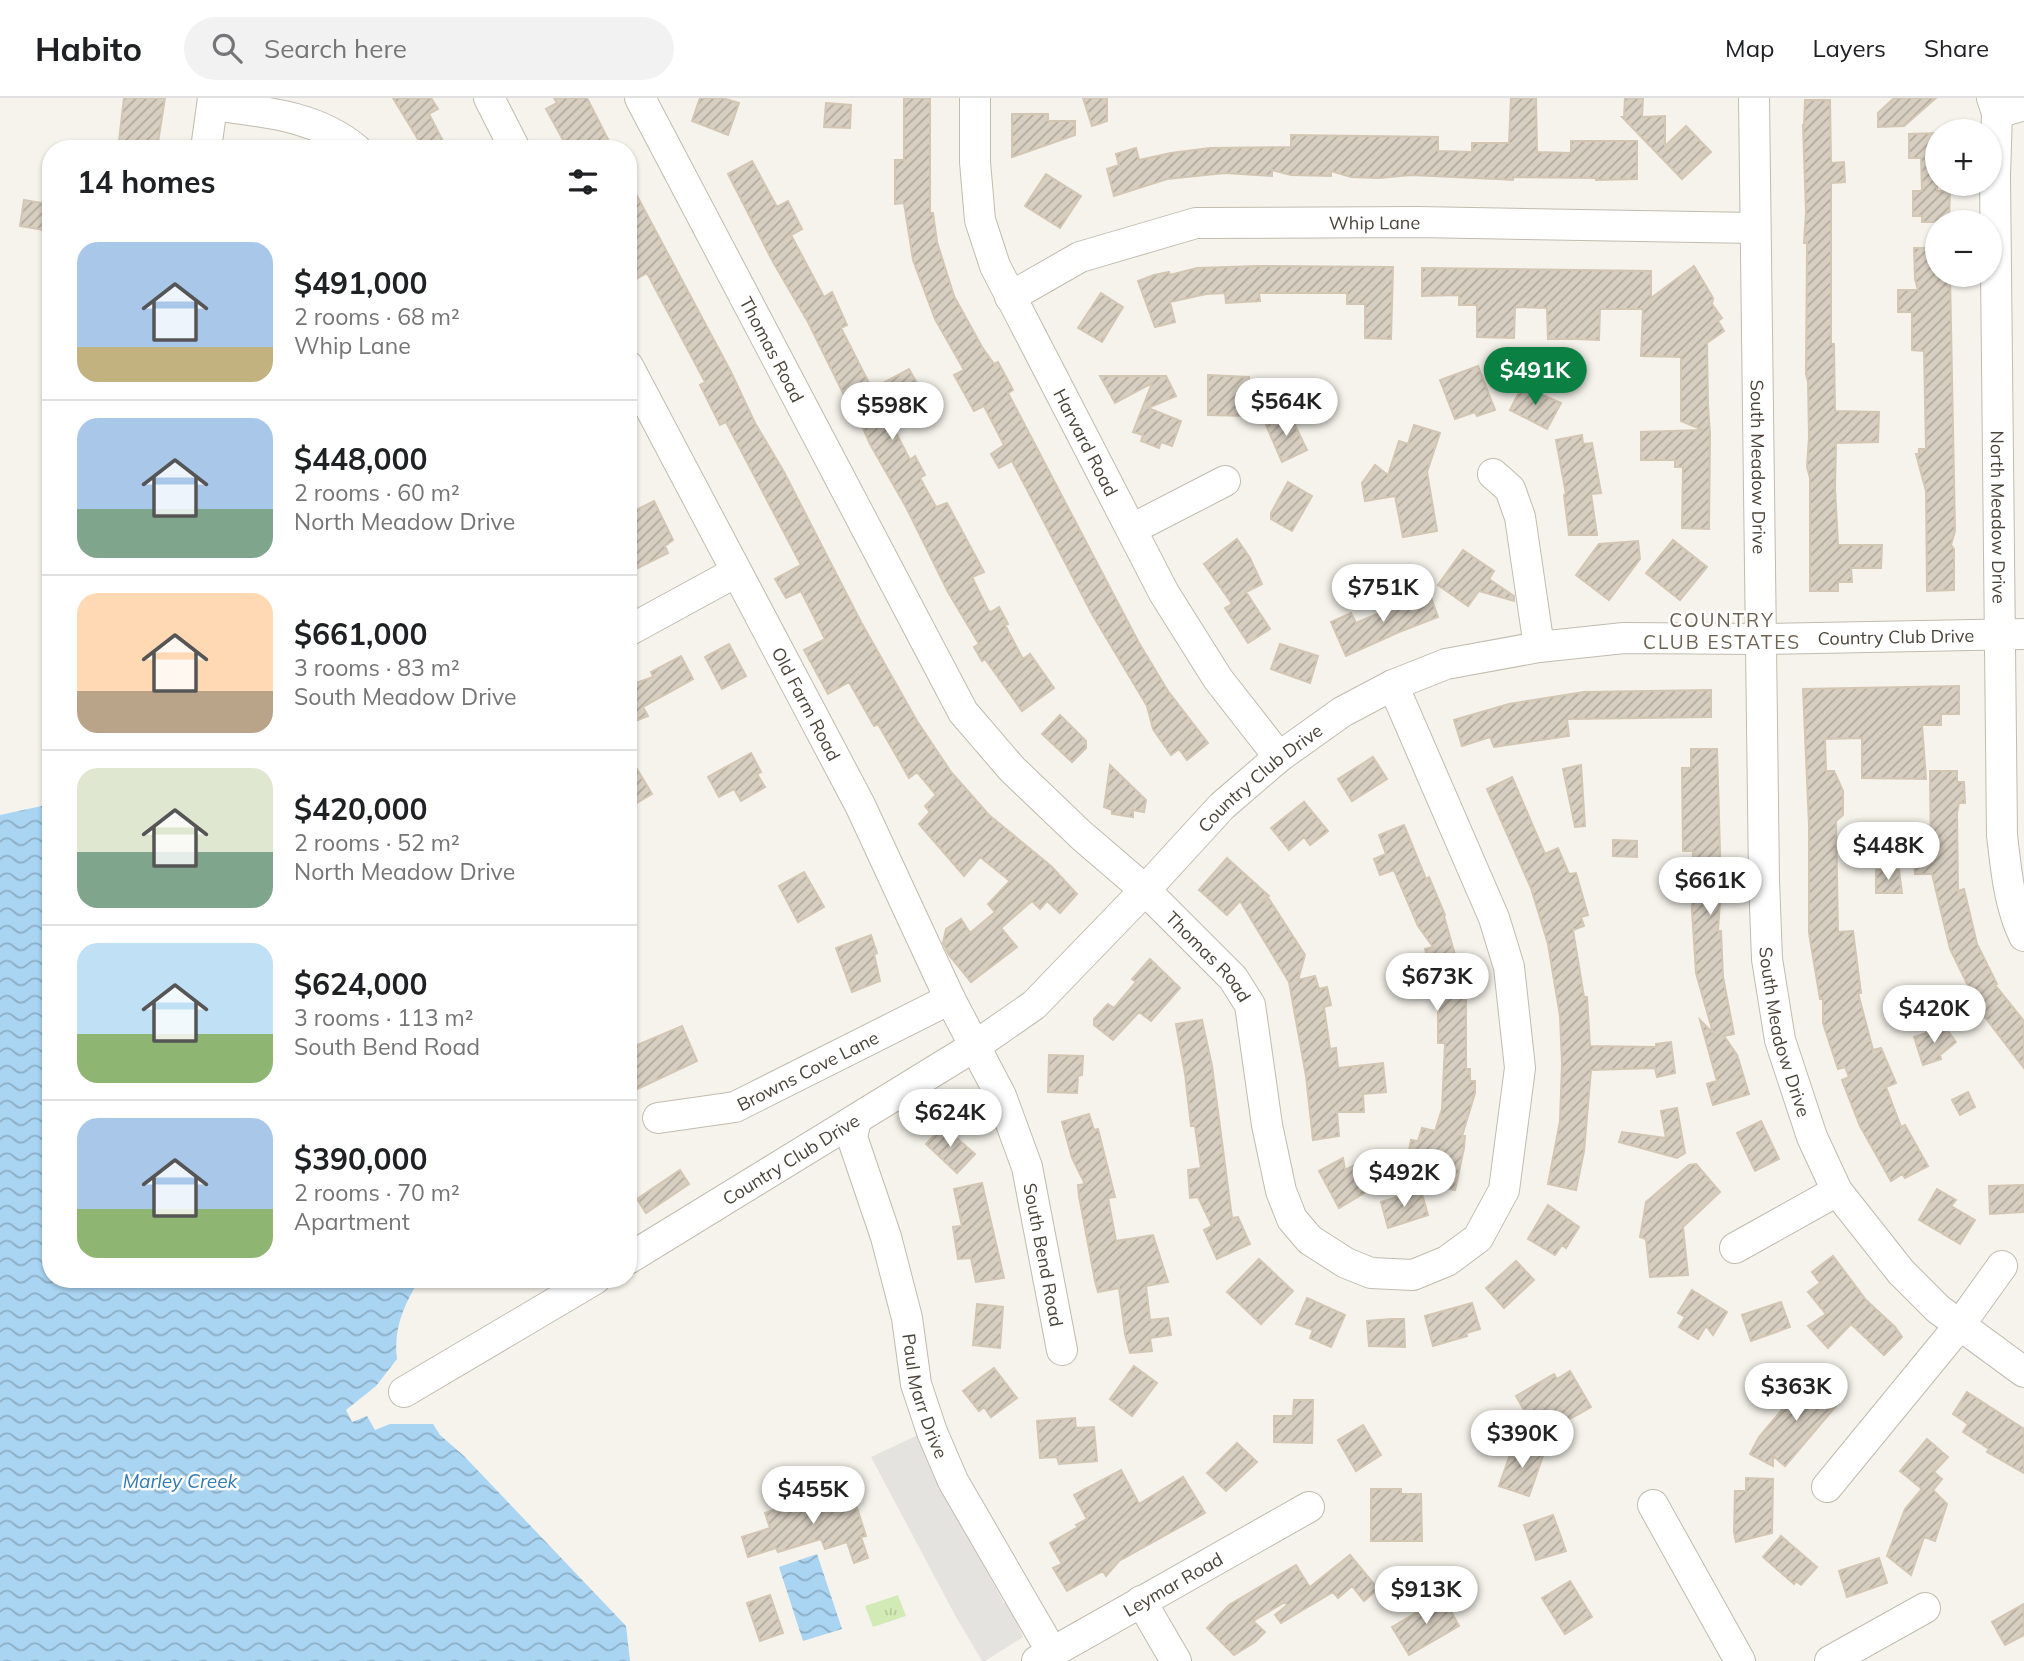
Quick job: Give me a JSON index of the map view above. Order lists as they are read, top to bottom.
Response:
{
  "streets": {
    "street": [
      "Whip Lane",
      "Thomas Road",
      "Harvard Road",
      "South Meadow Drive",
      "North Meadow Drive",
      "Country Club Drive",
      "Old Farm Road",
      "Browns Cove Lane",
      "South Bend Road",
      "Paul Marr Drive",
      "Leymar Road"
    ]
  },
  "crossings": [
    ["Whip Lane", "Harvard Road"],
    ["Whip Lane", "South Meadow Drive"],
    ["Thomas Road", "Country Club Drive"],
    ["Harvard Road", "Country Club Drive"],
    ["South Meadow Drive", "Country Club Drive"],
    ["North Meadow Drive", "Country Club Drive"],
    ["Country Club Drive", "Old Farm Road"],
    ["Country Club Drive", "South Bend Road"],
    ["Country Club Drive", "Paul Marr Drive"],
    ["Old Farm Road", "Browns Cove Lane"],
    ["Old Farm Road", "South Bend Road"],
    ["Paul Marr Drive", "Leymar Road"]
  ],
  "districts": ["COUNTRY CLUB ESTATES"],
  "water": ["Marley Creek"],
  "page": {
    "header": "Habito",
    "search": "Search here",
    "nav": ["Map", "Layers", "Share"],
    "map_buttons": ["+", "−"],
    "heading": "14 homes",
    "list": [
      {
        "name": "$491,000",
        "note": "2 rooms · 68 m² · Whip Lane"
      },
      {
        "name": "$448,000",
        "note": "2 rooms · 60 m² · North Meadow Drive"
      },
      {
        "name": "$661,000",
        "note": "3 rooms · 83 m² · South Meadow Drive"
      },
      {
        "name": "$420,000",
        "note": "2 rooms · 52 m² · North Meadow Drive"
      },
      {
        "name": "$624,000",
        "note": "3 rooms · 113 m² · South Bend Road"
      },
      {
        "name": "$390,000",
        "note": "2 rooms · 70 m² · Apartment"
      }
    ],
    "price": [
      "$491K",
      "$564K",
      "$598K",
      "$751K",
      "$448K",
      "$661K",
      "$673K",
      "$420K",
      "$624K",
      "$492K",
      "$363K",
      "$390K",
      "$455K",
      "$913K"
    ]
  }
}
